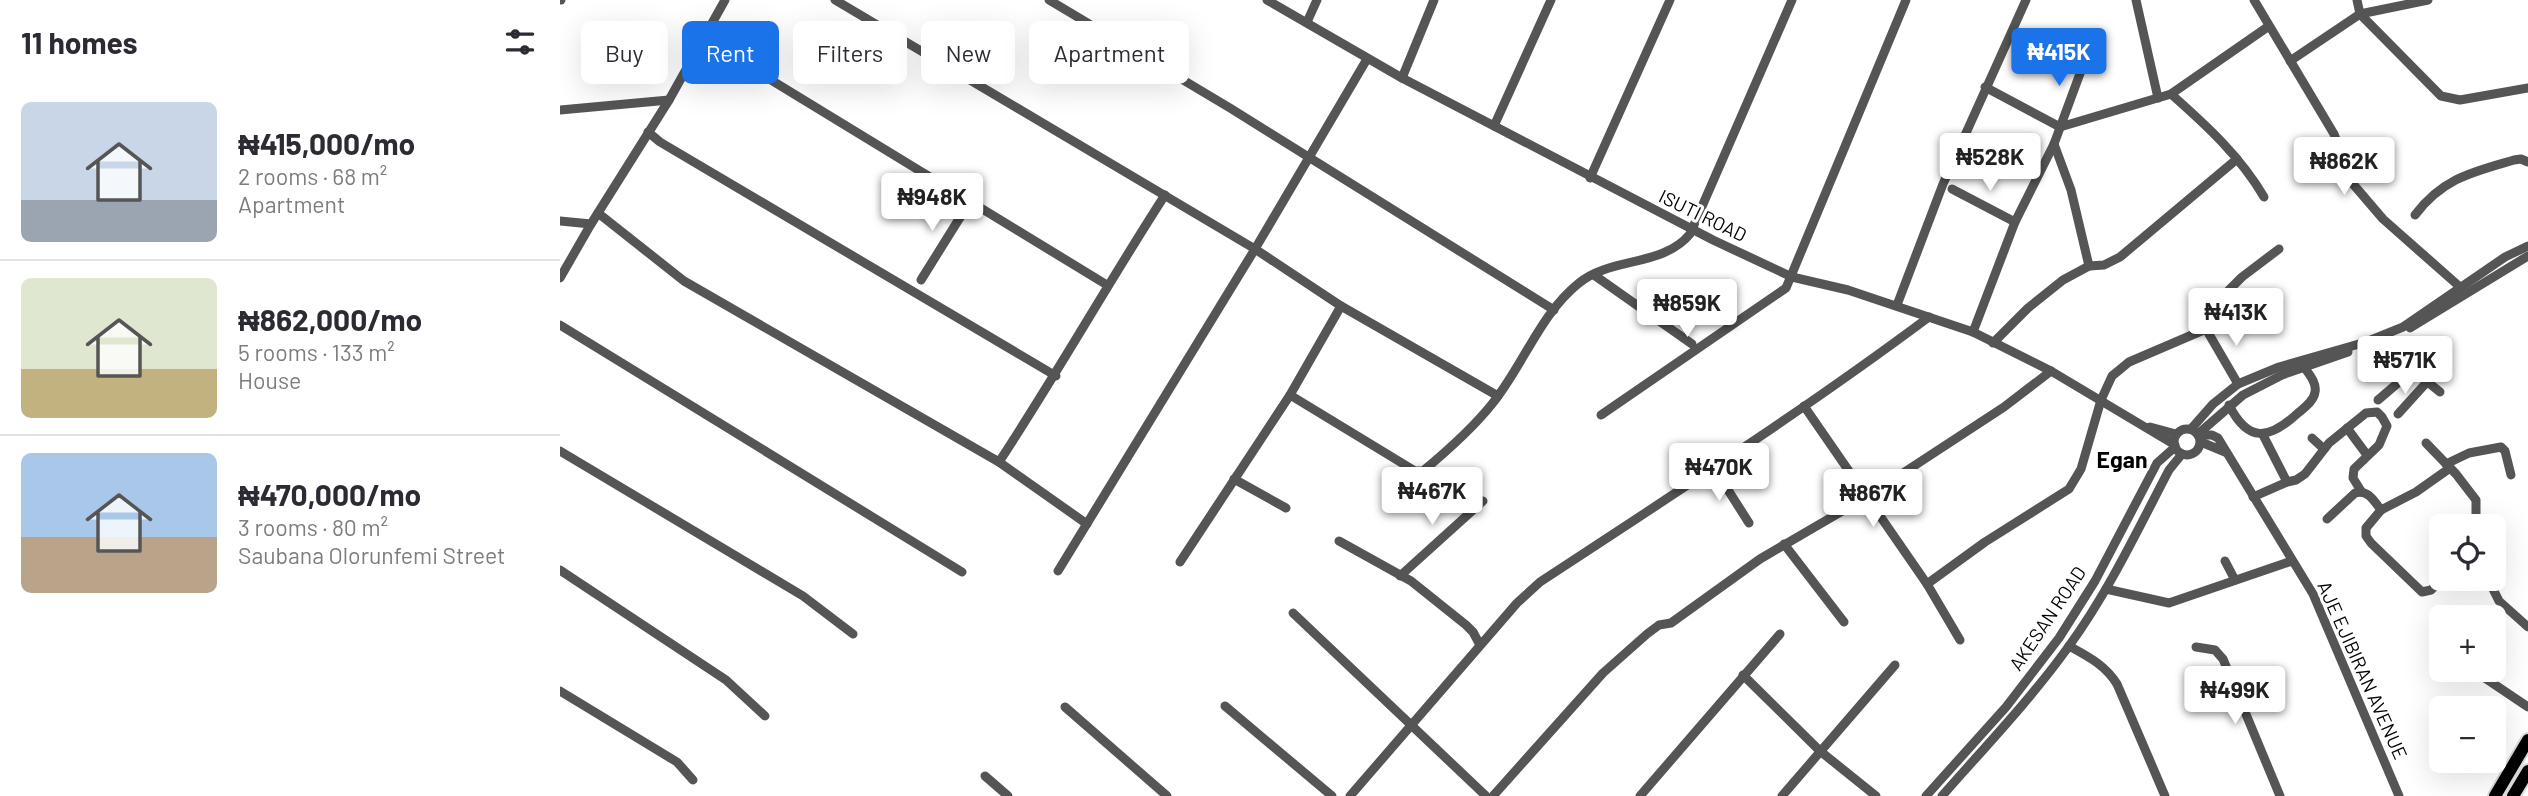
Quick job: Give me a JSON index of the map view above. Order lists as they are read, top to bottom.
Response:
{
  "streets": {
    "street": ["ISUTI ROAD", "AKESAN ROAD", "AJE EJIBIRAN AVENUE"]
  },
  "crossings": [
    ["AKESAN ROAD", "AJE EJIBIRAN AVENUE"]
  ],
  "districts": ["Egan"],
  "page": {
    "heading": "11 homes",
    "chip": [
      "Buy",
      "Rent",
      "Filters",
      "New",
      "Apartment"
    ],
    "price": [
      "₦415K",
      "₦528K",
      "₦862K",
      "₦948K",
      "₦859K",
      "₦413K",
      "₦571K",
      "₦470K",
      "₦467K",
      "₦867K",
      "₦499K"
    ],
    "list": [
      {
        "name": "₦415,000/mo",
        "note": "2 rooms · 68 m² · Apartment"
      },
      {
        "name": "₦862,000/mo",
        "note": "5 rooms · 133 m² · House"
      },
      {
        "name": "₦470,000/mo",
        "note": "3 rooms · 80 m² · Saubana Olorunfemi Street"
      }
    ],
    "map_buttons": ["+", "−"]
  }
}
